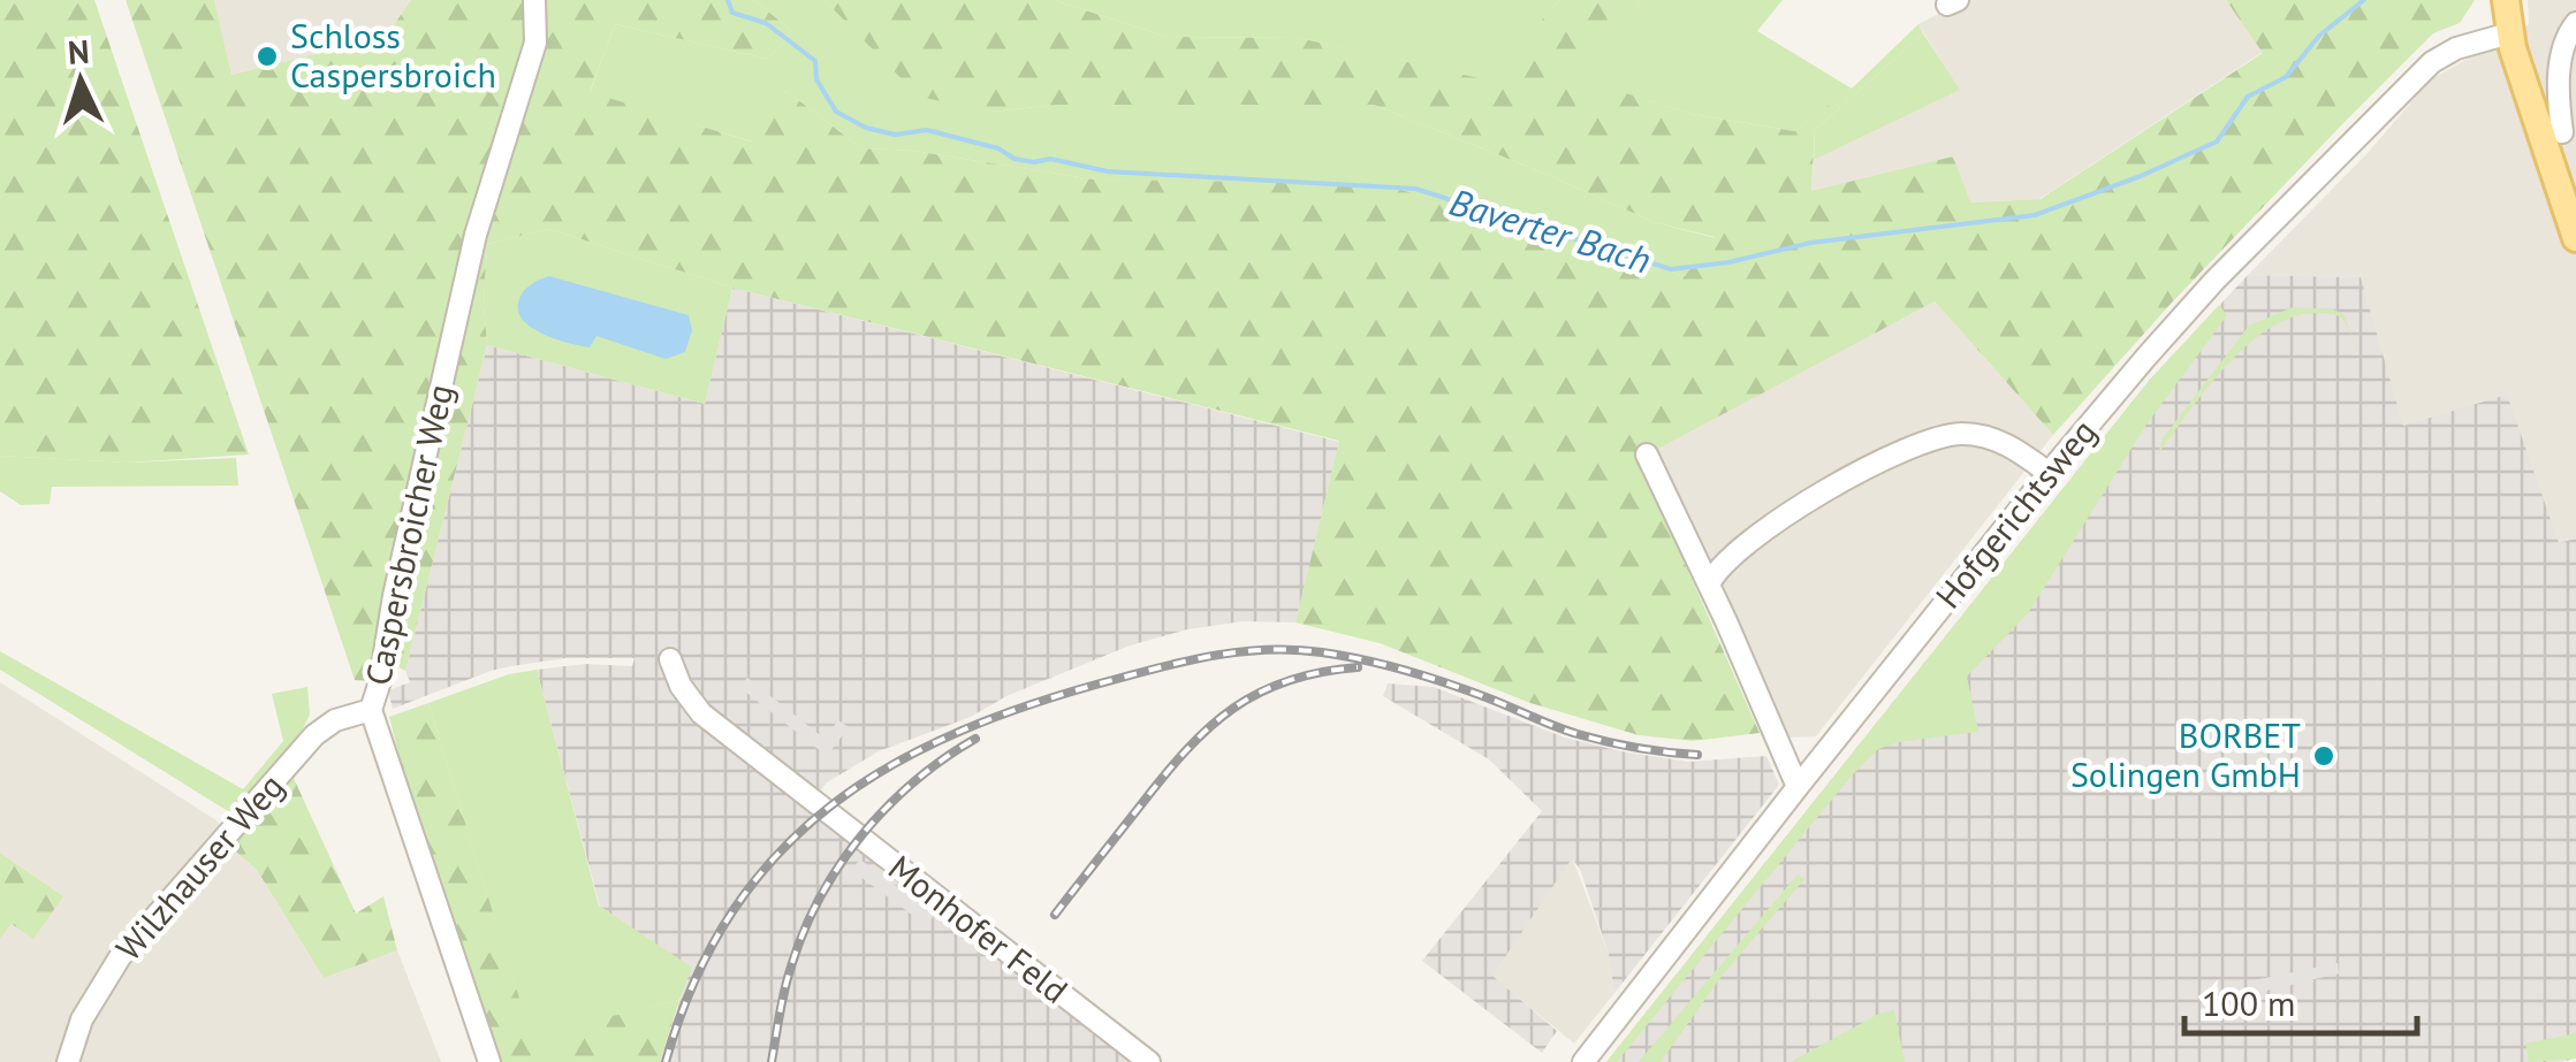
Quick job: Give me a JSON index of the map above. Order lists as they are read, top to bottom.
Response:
{
  "streets": {
    "street": [
      "Hofgerichtsweg",
      "Caspersbroicher Weg",
      "Wilzhauser Weg",
      "Monhofer Feld"
    ]
  },
  "crossings": [
    ["Caspersbroicher Weg", "Wilzhauser Weg"]
  ],
  "water": ["Baverter Bach"],
  "places": ["Schloss Caspersbroich", "BORBET Solingen GmbH"],
  "scale_bar": "100 m",
  "north": "top"
}
